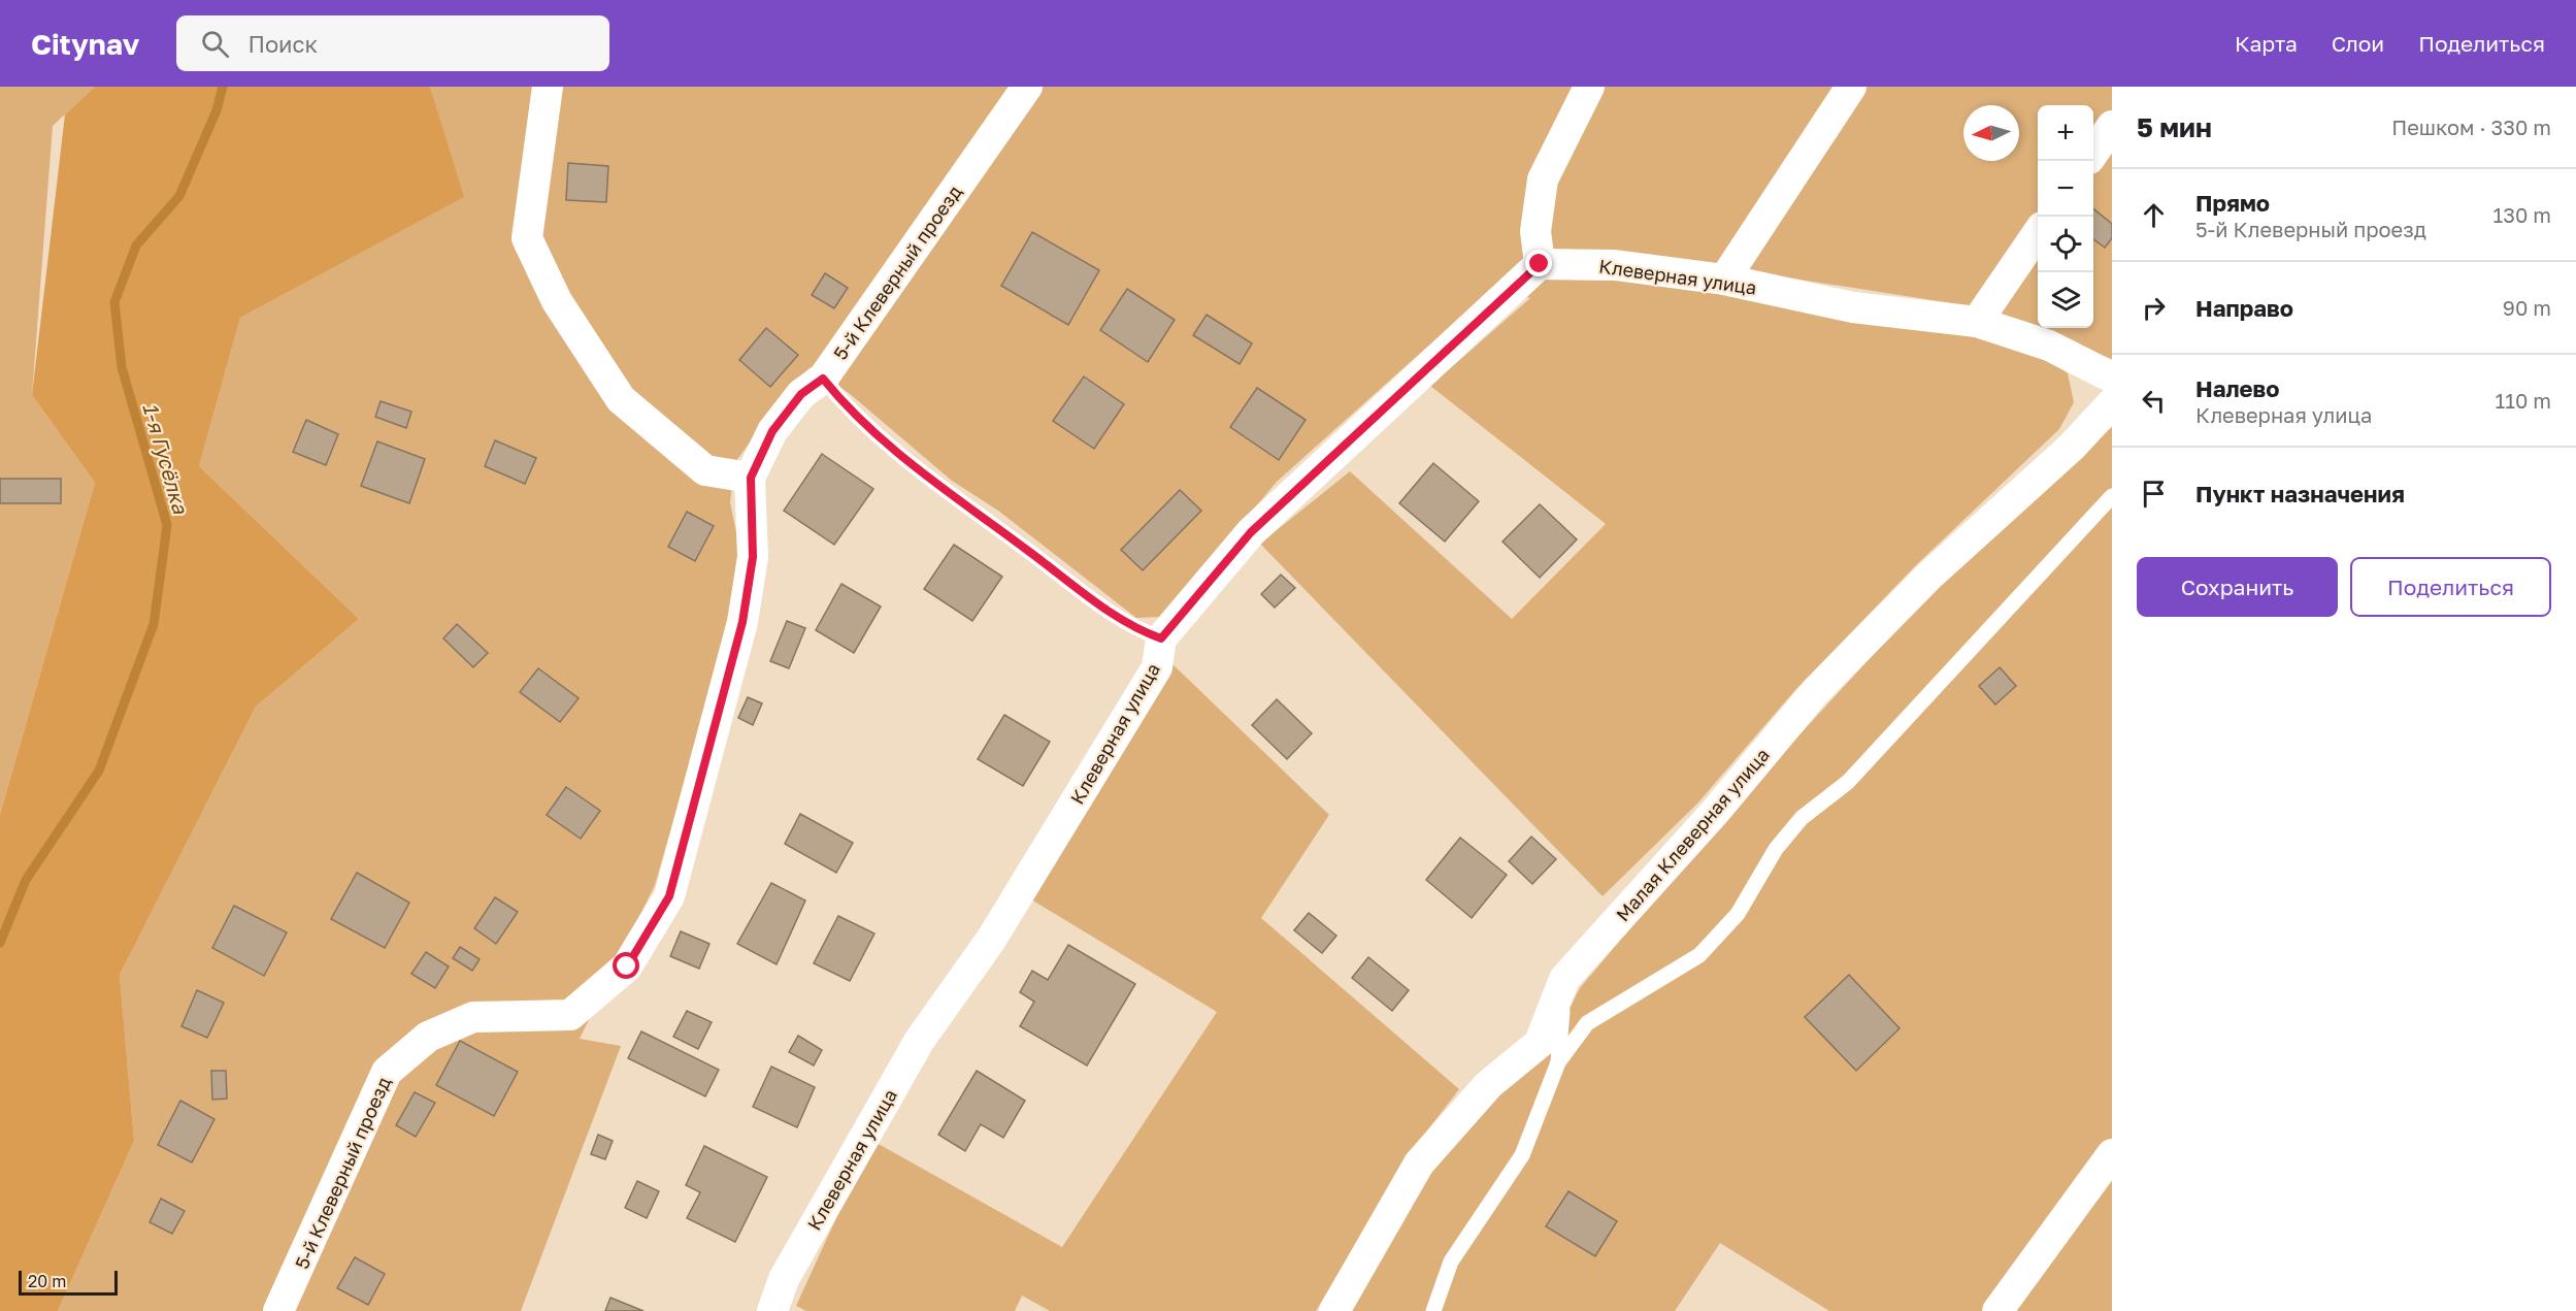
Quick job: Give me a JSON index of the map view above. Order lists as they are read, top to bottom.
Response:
{
  "streets": {
    "street": ["5-й Клеверный проезд", "Клеверная улица", "Малая Клеверная улица"]
  },
  "water": ["1-я Гусёлка"],
  "scale_bar": "20 m",
  "north": "left",
  "page": {
    "header": "Citynav",
    "search": "Поиск",
    "nav": ["Карта", "Слои", "Поделиться"],
    "heading": ["5 мин", "Пешком · 330 m"],
    "map_buttons": ["+", "−"],
    "list": [
      ["Прямо", "5-й Клеверный проезд", "130 m"],
      ["Направо", "90 m"],
      ["Налево", "Клеверная улица", "110 m"],
      "Пункт назначения"
    ],
    "buttons": ["Сохранить", "Поделиться"],
    "scale": "20 m"
  }
}
